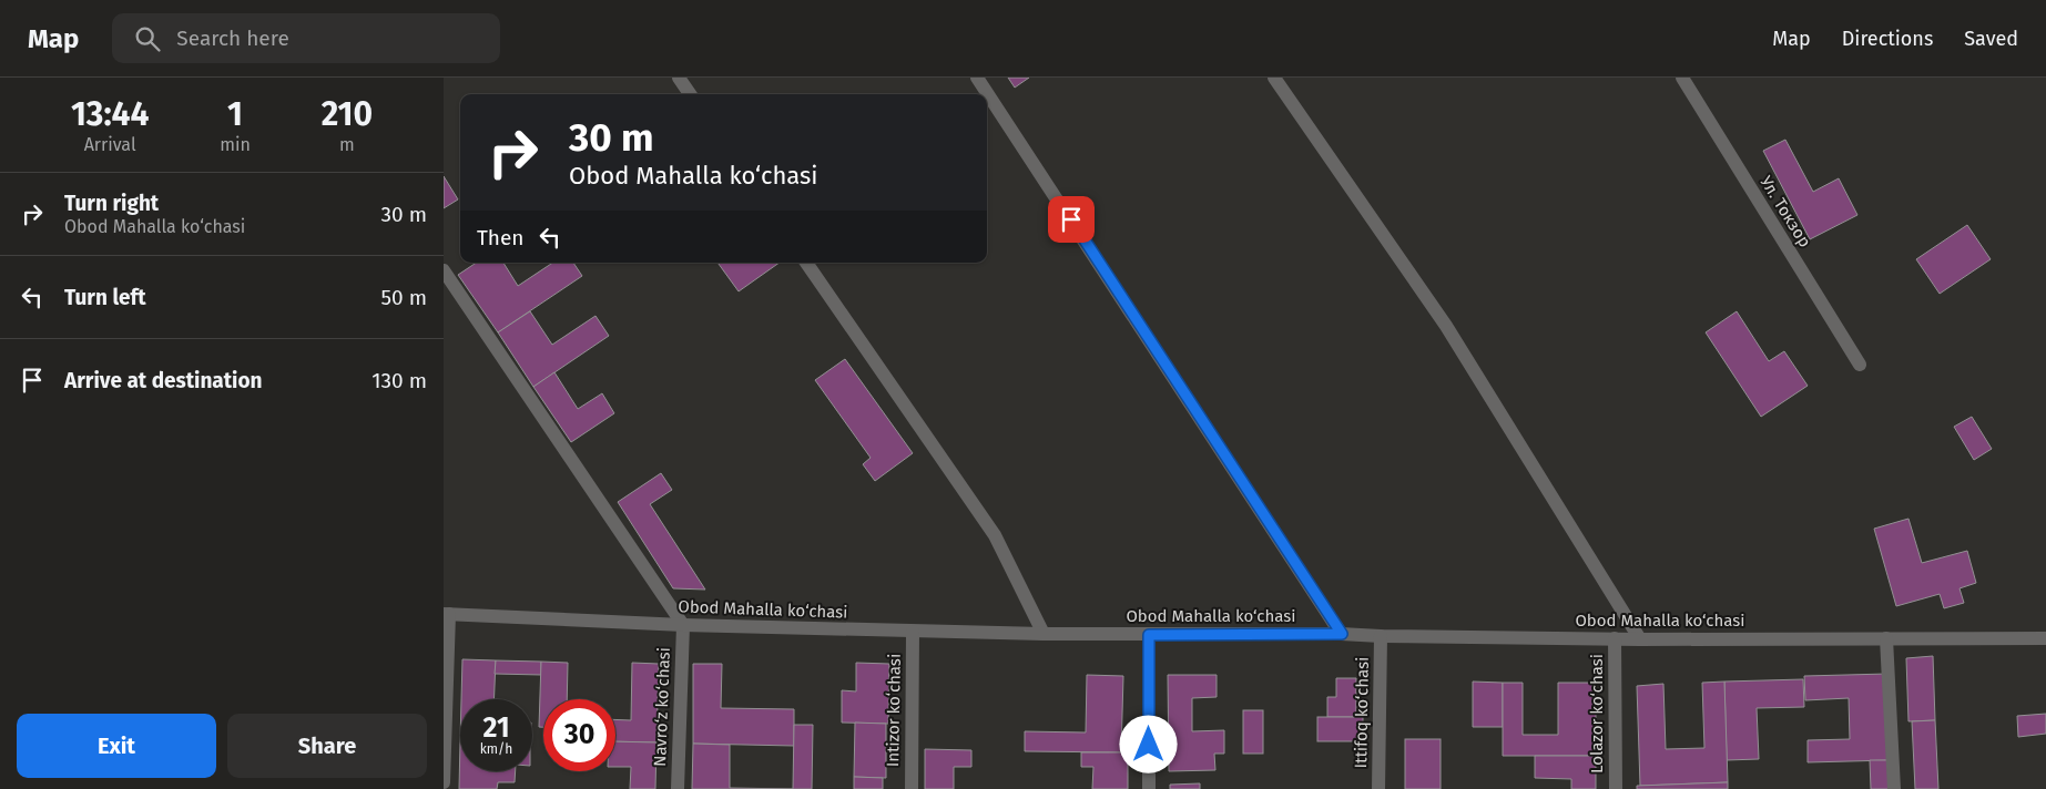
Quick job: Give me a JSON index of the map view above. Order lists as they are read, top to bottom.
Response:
{
  "streets": {
    "street": [
      "Ул. Токзор",
      "Obod Mahalla ko‘chasi",
      "Navro‘z ko‘chasi",
      "Intizor koʻchasi",
      "Ittifoq ko‘chasi",
      "Lolazor ko‘chasi"
    ]
  },
  "crossings": [
    ["Obod Mahalla ko‘chasi", "Navro‘z ko‘chasi"],
    ["Obod Mahalla ko‘chasi", "Intizor koʻchasi"],
    ["Obod Mahalla ko‘chasi", "Ittifoq ko‘chasi"],
    ["Obod Mahalla ko‘chasi", "Lolazor ko‘chasi"]
  ],
  "page": {
    "header": "Map",
    "search": "Search here",
    "nav": ["Map", "Directions", "Saved"],
    "eta": [
      "13:44",
      "Arrival",
      "1",
      "min",
      "210",
      "m"
    ],
    "turn": ["30 m", "Obod Mahalla ko‘chasi"],
    "list": [
      {
        "name": "Turn right",
        "note": "Obod Mahalla ko‘chasi",
        "value": "30 m"
      },
      {
        "name": "Turn left",
        "value": "50 m"
      },
      {
        "name": "Arrive at destination",
        "value": "130 m"
      }
    ],
    "then": "Then",
    "speed": "21 km/h",
    "limit": "30",
    "buttons": ["Exit", "Share"]
  }
}
